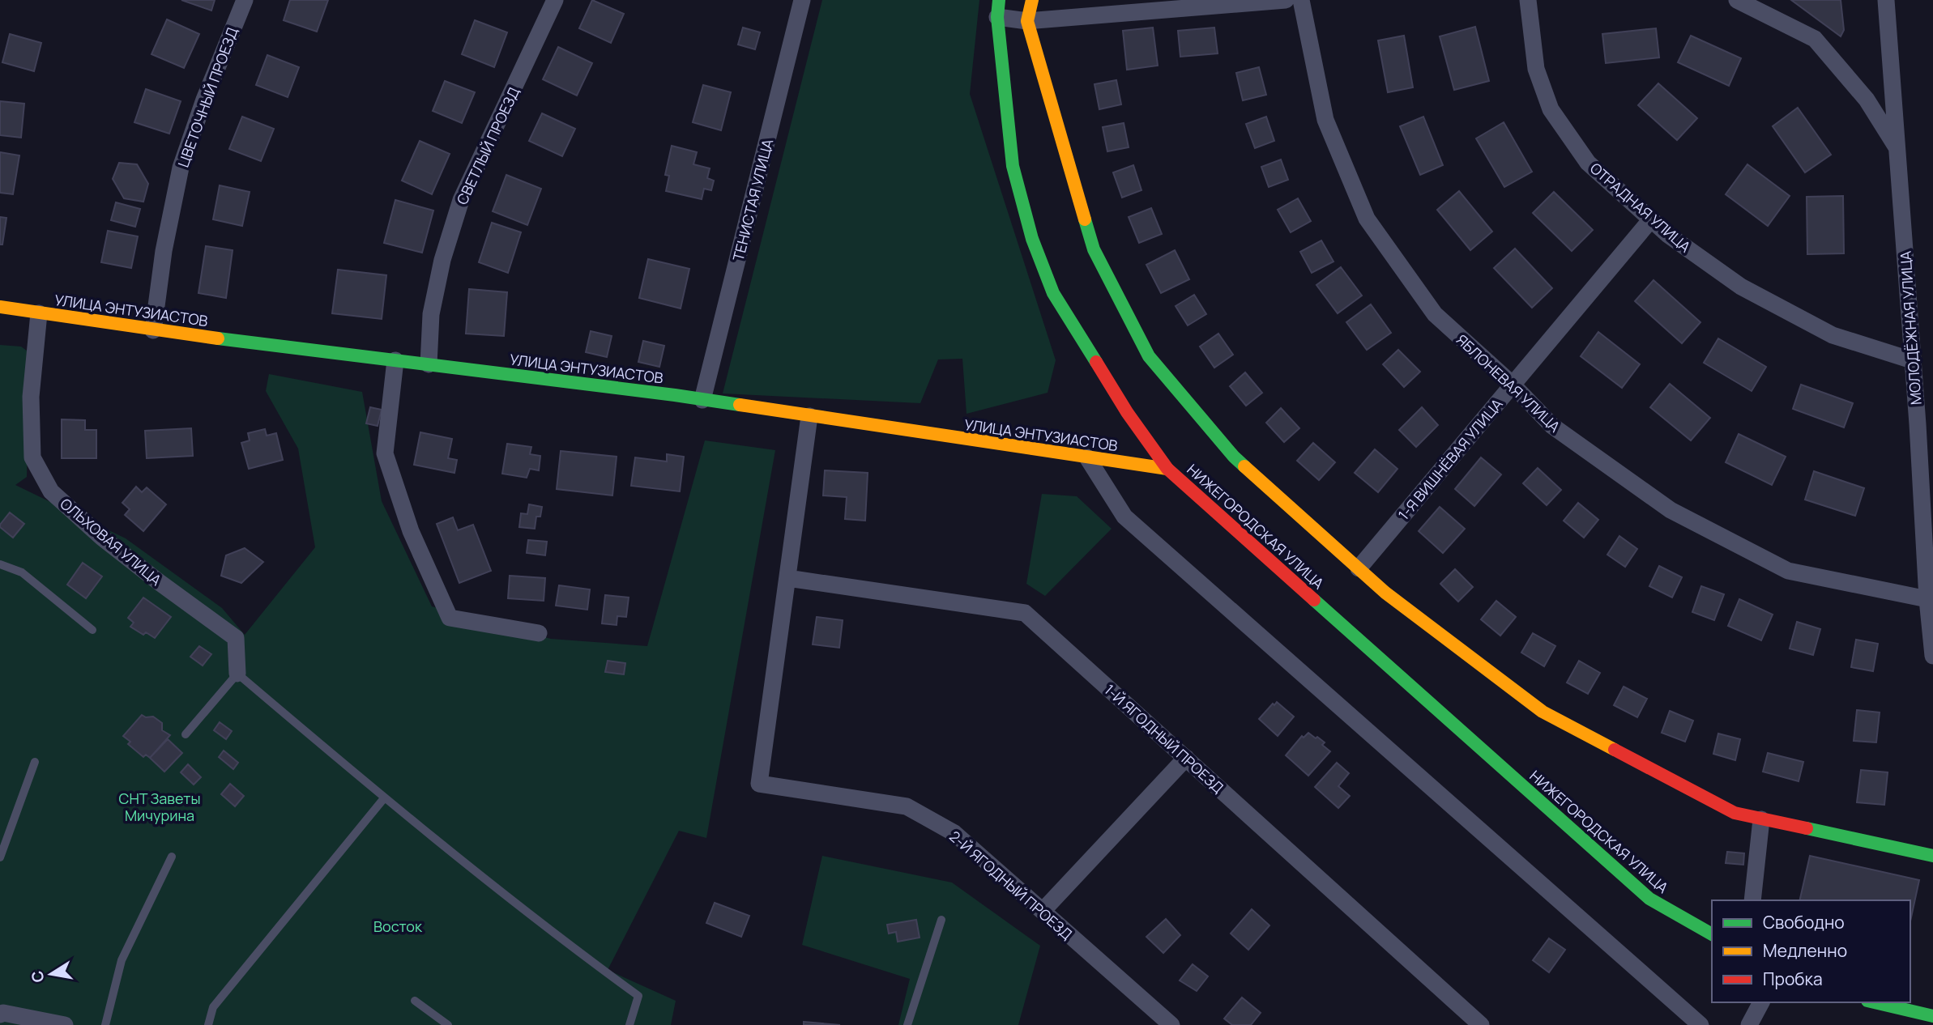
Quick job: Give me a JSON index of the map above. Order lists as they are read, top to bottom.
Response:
{
  "streets": {
    "street": [
      "ЦВЕТОЧНЫЙ ПРОЕЗД",
      "СВЕТЛЫЙ ПРОЕЗД",
      "ТЕНИСТАЯ УЛИЦА",
      "ОТРАДНАЯ УЛИЦА",
      "УЛИЦА ЭНТУЗИАСТОВ",
      "МОЛОДЁЖНАЯ УЛИЦА",
      "ЯБЛОНЕВАЯ УЛИЦА",
      "1-Я ВИШНЁВАЯ УЛИЦА",
      "НИЖЕГОРОДСКАЯ УЛИЦА",
      "ОЛЬХОВАЯ УЛИЦА",
      "1-Й ЯГОДНЫЙ ПРОЕЗД",
      "2-Й ЯГОДНЫЙ ПРОЕЗД"
    ]
  },
  "crossings": [
    ["ЦВЕТОЧНЫЙ ПРОЕЗД", "УЛИЦА ЭНТУЗИАСТОВ"],
    ["СВЕТЛЫЙ ПРОЕЗД", "УЛИЦА ЭНТУЗИАСТОВ"],
    ["ТЕНИСТАЯ УЛИЦА", "УЛИЦА ЭНТУЗИАСТОВ"],
    ["ОТРАДНАЯ УЛИЦА", "МОЛОДЁЖНАЯ УЛИЦА"],
    ["ОТРАДНАЯ УЛИЦА", "1-Я ВИШНЁВАЯ УЛИЦА"],
    ["УЛИЦА ЭНТУЗИАСТОВ", "НИЖЕГОРОДСКАЯ УЛИЦА"],
    ["УЛИЦА ЭНТУЗИАСТОВ", "ОЛЬХОВАЯ УЛИЦА"],
    ["МОЛОДЁЖНАЯ УЛИЦА", "ЯБЛОНЕВАЯ УЛИЦА"],
    ["ЯБЛОНЕВАЯ УЛИЦА", "1-Я ВИШНЁВАЯ УЛИЦА"],
    ["1-Й ЯГОДНЫЙ ПРОЕЗД", "2-Й ЯГОДНЫЙ ПРОЕЗД"]
  ],
  "parks": ["СНТ Заветы Мичурина", "Восток"],
  "legend": ["Свободно", "Медленно", "Пробка"],
  "north": "left"
}
